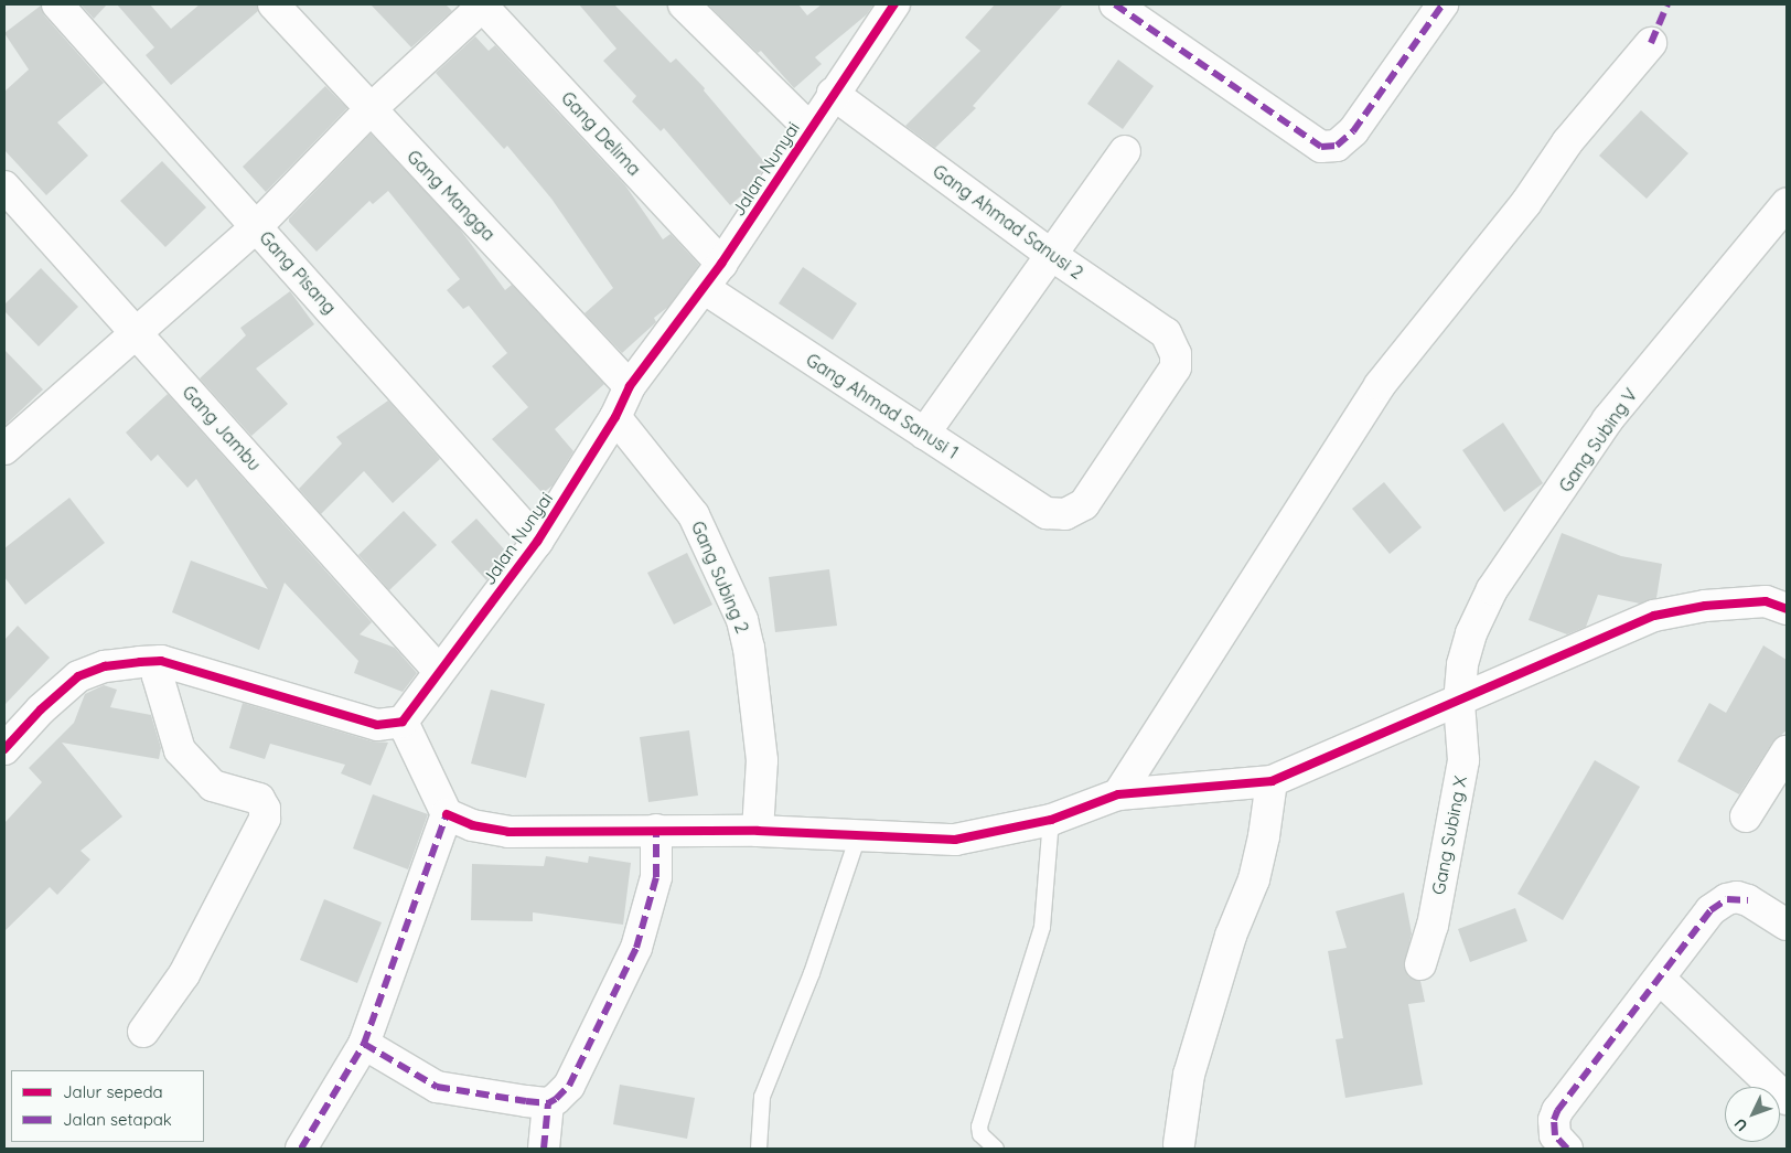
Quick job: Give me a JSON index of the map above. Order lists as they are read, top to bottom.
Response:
{
  "streets": {
    "street": [
      "Gang Delima",
      "Jalan Nunyai",
      "Gang Mangga",
      "Gang Ahmad Sanusi 2",
      "Gang Pisang",
      "Gang Ahmad Sanusi 1",
      "Gang Jambu",
      "Gang Subing V",
      "Gang Subing 2",
      "Gang Subing X"
    ]
  },
  "crossings": [
    ["Gang Delima", "Jalan Nunyai"],
    ["Jalan Nunyai", "Gang Mangga"],
    ["Jalan Nunyai", "Gang Ahmad Sanusi 2"],
    ["Jalan Nunyai", "Gang Pisang"],
    ["Jalan Nunyai", "Gang Ahmad Sanusi 1"],
    ["Jalan Nunyai", "Gang Jambu"],
    ["Jalan Nunyai", "Gang Subing 2"],
    ["Gang Ahmad Sanusi 2", "Gang Ahmad Sanusi 1"],
    ["Gang Subing V", "Gang Subing X"]
  ],
  "legend": ["Jalur sepeda", "Jalan setapak"],
  "north": "bottom left"
}
